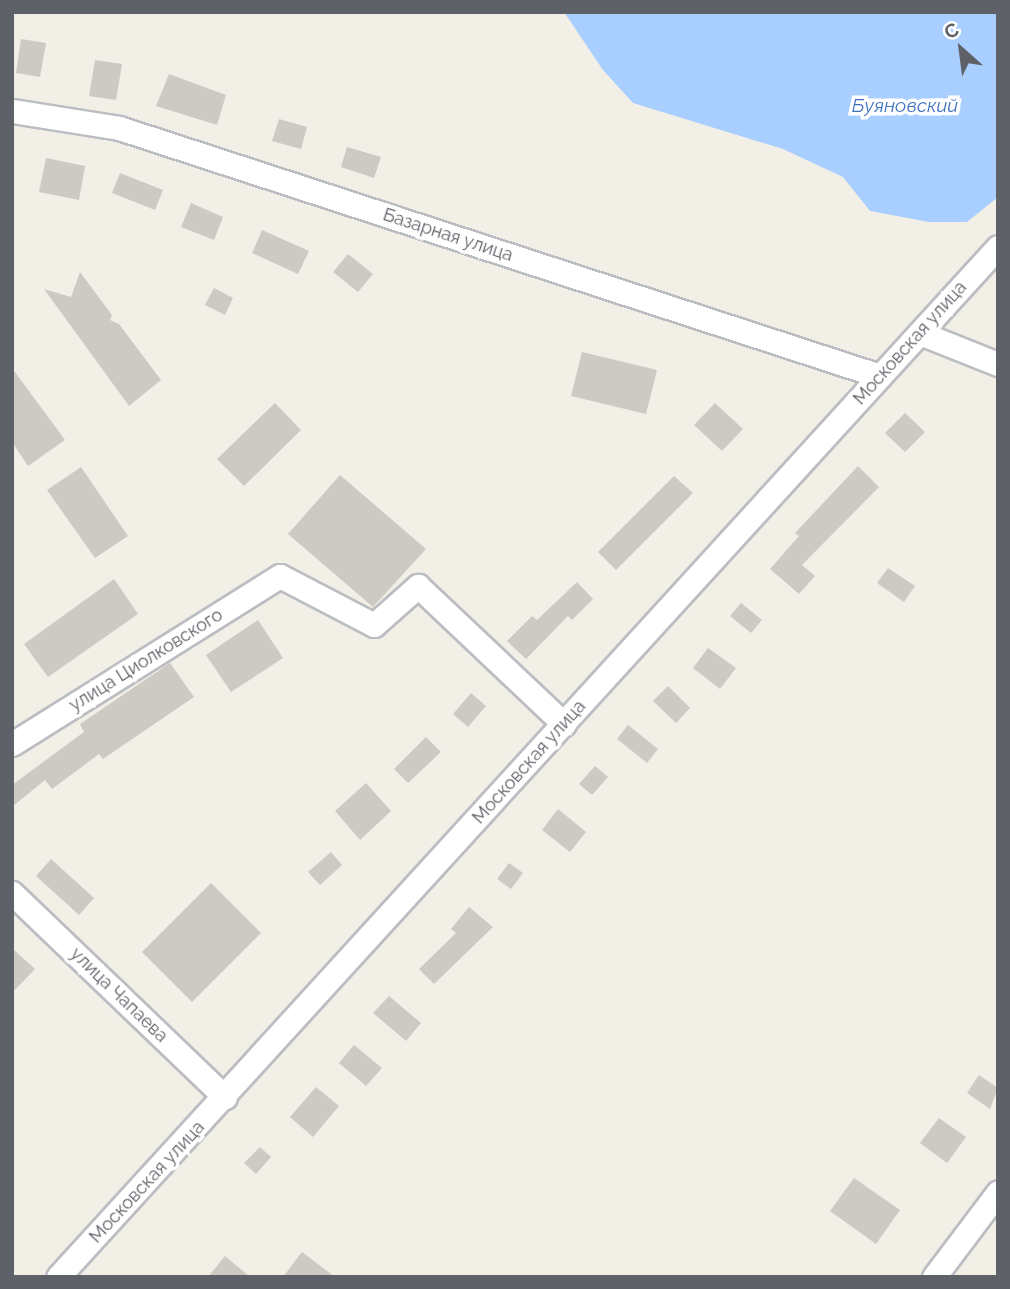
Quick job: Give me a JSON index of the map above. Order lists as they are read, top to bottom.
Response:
{
  "streets": {
    "street": [
      "Базарная улица",
      "Московская улица",
      "улица Циолковского",
      "улица Чапаева"
    ]
  },
  "crossings": [
    ["Базарная улица", "Московская улица"],
    ["Московская улица", "улица Циолковского"],
    ["Московская улица", "улица Чапаева"]
  ],
  "water": ["Буяновский"],
  "north": "top left"
}
